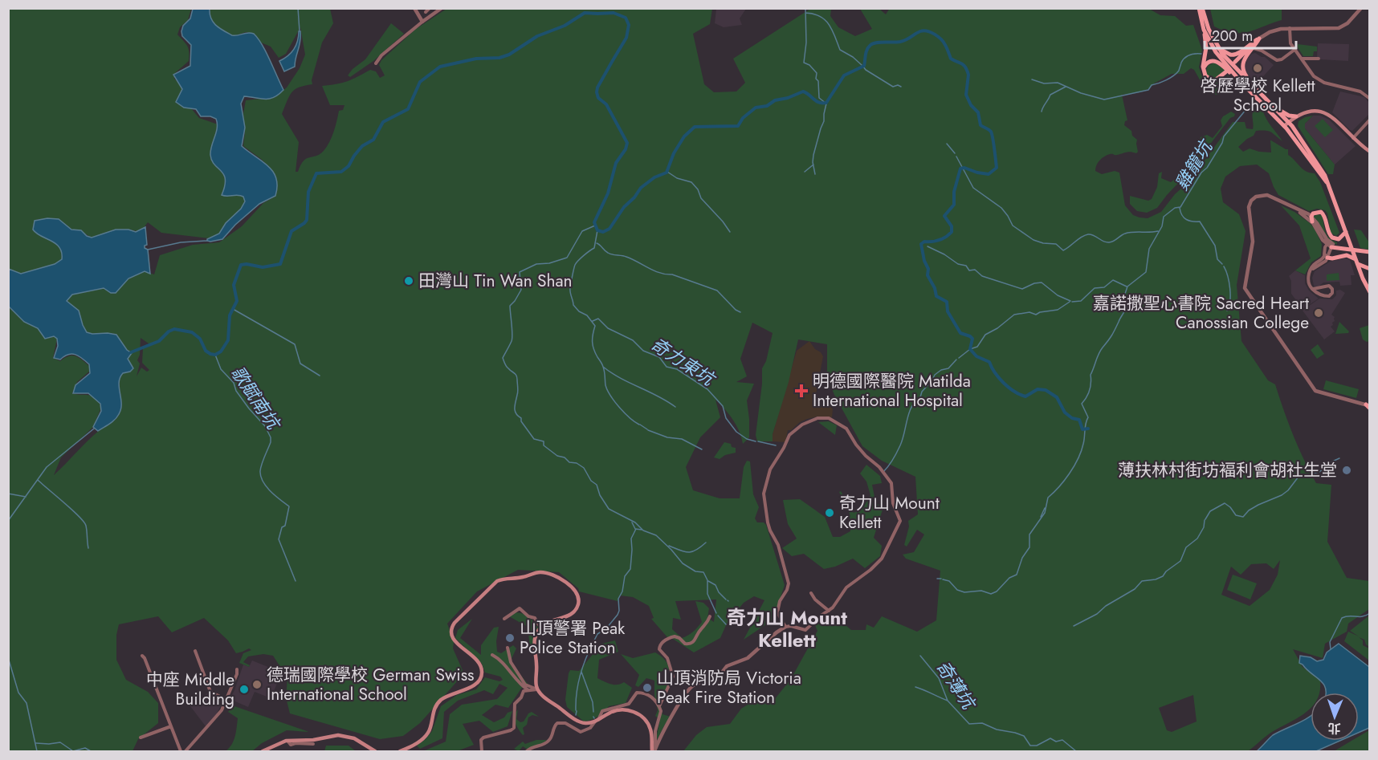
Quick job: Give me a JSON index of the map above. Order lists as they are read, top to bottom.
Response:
{
  "districts": ["奇力山 Mount Kellett"],
  "water": [
    "雞籠坑",
    "奇力東坑",
    "歌賦南坑",
    "奇薄坑"
  ],
  "places": {
    "other": [
      "啓歷學校 Kellett School",
      "田灣山 Tin Wan Shan",
      "嘉諾撒聖心書院 Sacred Heart Canossian College",
      "薄扶林村街坊褔利會胡社生堂",
      "奇力山 Mount Kellett",
      "山頂警署 Peak Police Station",
      "德瑞國際學校 German Swiss International School",
      "山頂消防局 Victoria Peak Fire Station",
      "中座 Middle Building"
    ],
    "health": ["明德國際醫院 Matilda International Hospital"]
  },
  "scale_bar": "200 m",
  "north": "bottom"
}
